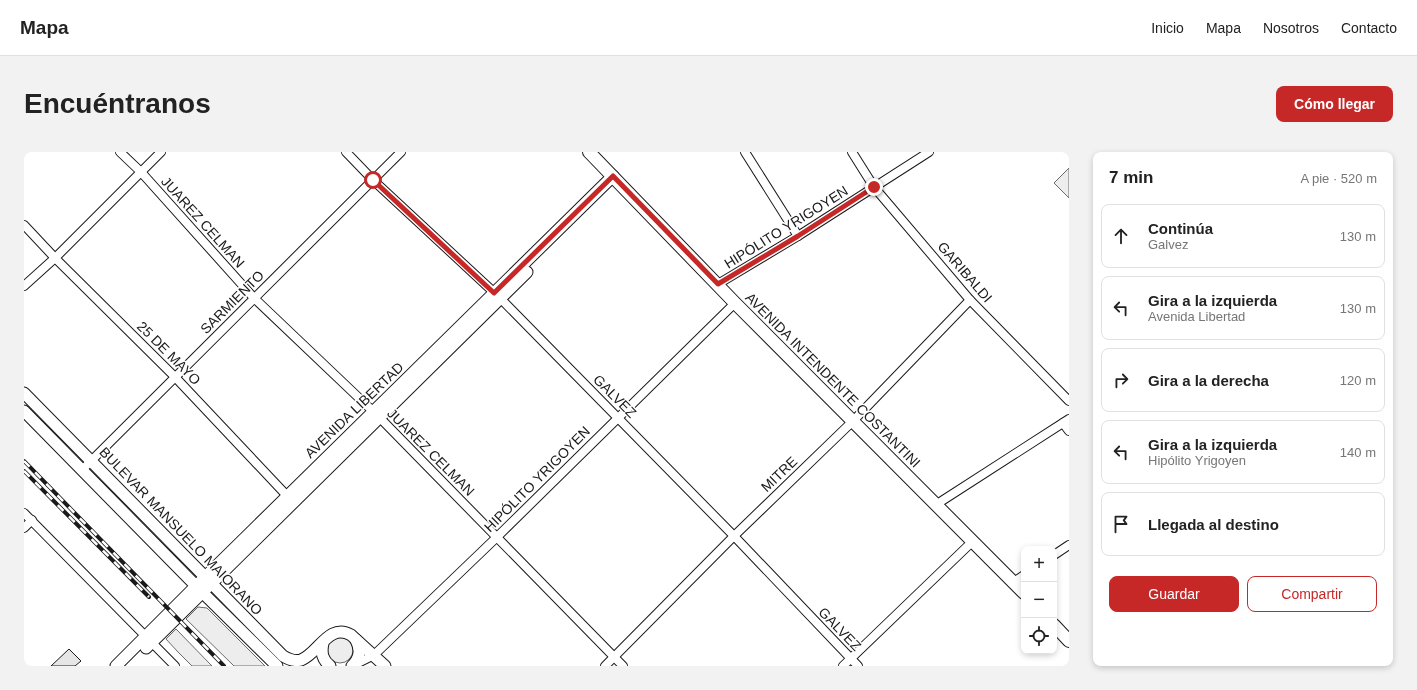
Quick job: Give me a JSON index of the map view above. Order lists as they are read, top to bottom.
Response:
{
  "streets": {
    "main road": ["AVENIDA INTENDENTE COSTANTINI", "AVENIDA LIBERTAD", "BULEVAR MANSUELO MAIORANO"],
    "street": [
      "JUAREZ CELMAN",
      "HIPÓLITO YRIGOYEN",
      "GARIBALDI",
      "SARMIENTO",
      "25 DE MAYO",
      "GALVEZ",
      "MITRE"
    ]
  },
  "crossings": [
    ["JUAREZ CELMAN", "HIPÓLITO YRIGOYEN"],
    ["JUAREZ CELMAN", "SARMIENTO"],
    ["JUAREZ CELMAN", "AVENIDA LIBERTAD"],
    ["JUAREZ CELMAN", "MITRE"],
    ["HIPÓLITO YRIGOYEN", "GARIBALDI"],
    ["HIPÓLITO YRIGOYEN", "AVENIDA INTENDENTE COSTANTINI"],
    ["HIPÓLITO YRIGOYEN", "GALVEZ"],
    ["HIPÓLITO YRIGOYEN", "BULEVAR MANSUELO MAIORANO"],
    ["GARIBALDI", "MITRE"],
    ["SARMIENTO", "25 DE MAYO"],
    ["SARMIENTO", "GALVEZ"],
    ["SARMIENTO", "BULEVAR MANSUELO MAIORANO"],
    ["25 DE MAYO", "AVENIDA LIBERTAD"],
    ["AVENIDA INTENDENTE COSTANTINI", "AVENIDA LIBERTAD"],
    ["AVENIDA INTENDENTE COSTANTINI", "MITRE"],
    ["GALVEZ", "AVENIDA LIBERTAD"],
    ["GALVEZ", "MITRE"],
    ["AVENIDA LIBERTAD", "BULEVAR MANSUELO MAIORANO"]
  ],
  "page": {
    "header": "Mapa",
    "nav": [
      "Inicio",
      "Mapa",
      "Nosotros",
      "Contacto"
    ],
    "buttons": [
      "Cómo llegar",
      ["Guardar", "Compartir"]
    ],
    "title": "Encuéntranos",
    "heading": ["7 min", "A pie · 520 m"],
    "list": [
      ["Continúa", "Galvez", "130 m"],
      ["Gira a la izquierda", "Avenida Libertad", "130 m"],
      ["Gira a la derecha", "120 m"],
      ["Gira a la izquierda", "Hipólito Yrigoyen", "140 m"],
      "Llegada al destino"
    ],
    "map_buttons": ["+", "−"]
  }
}
